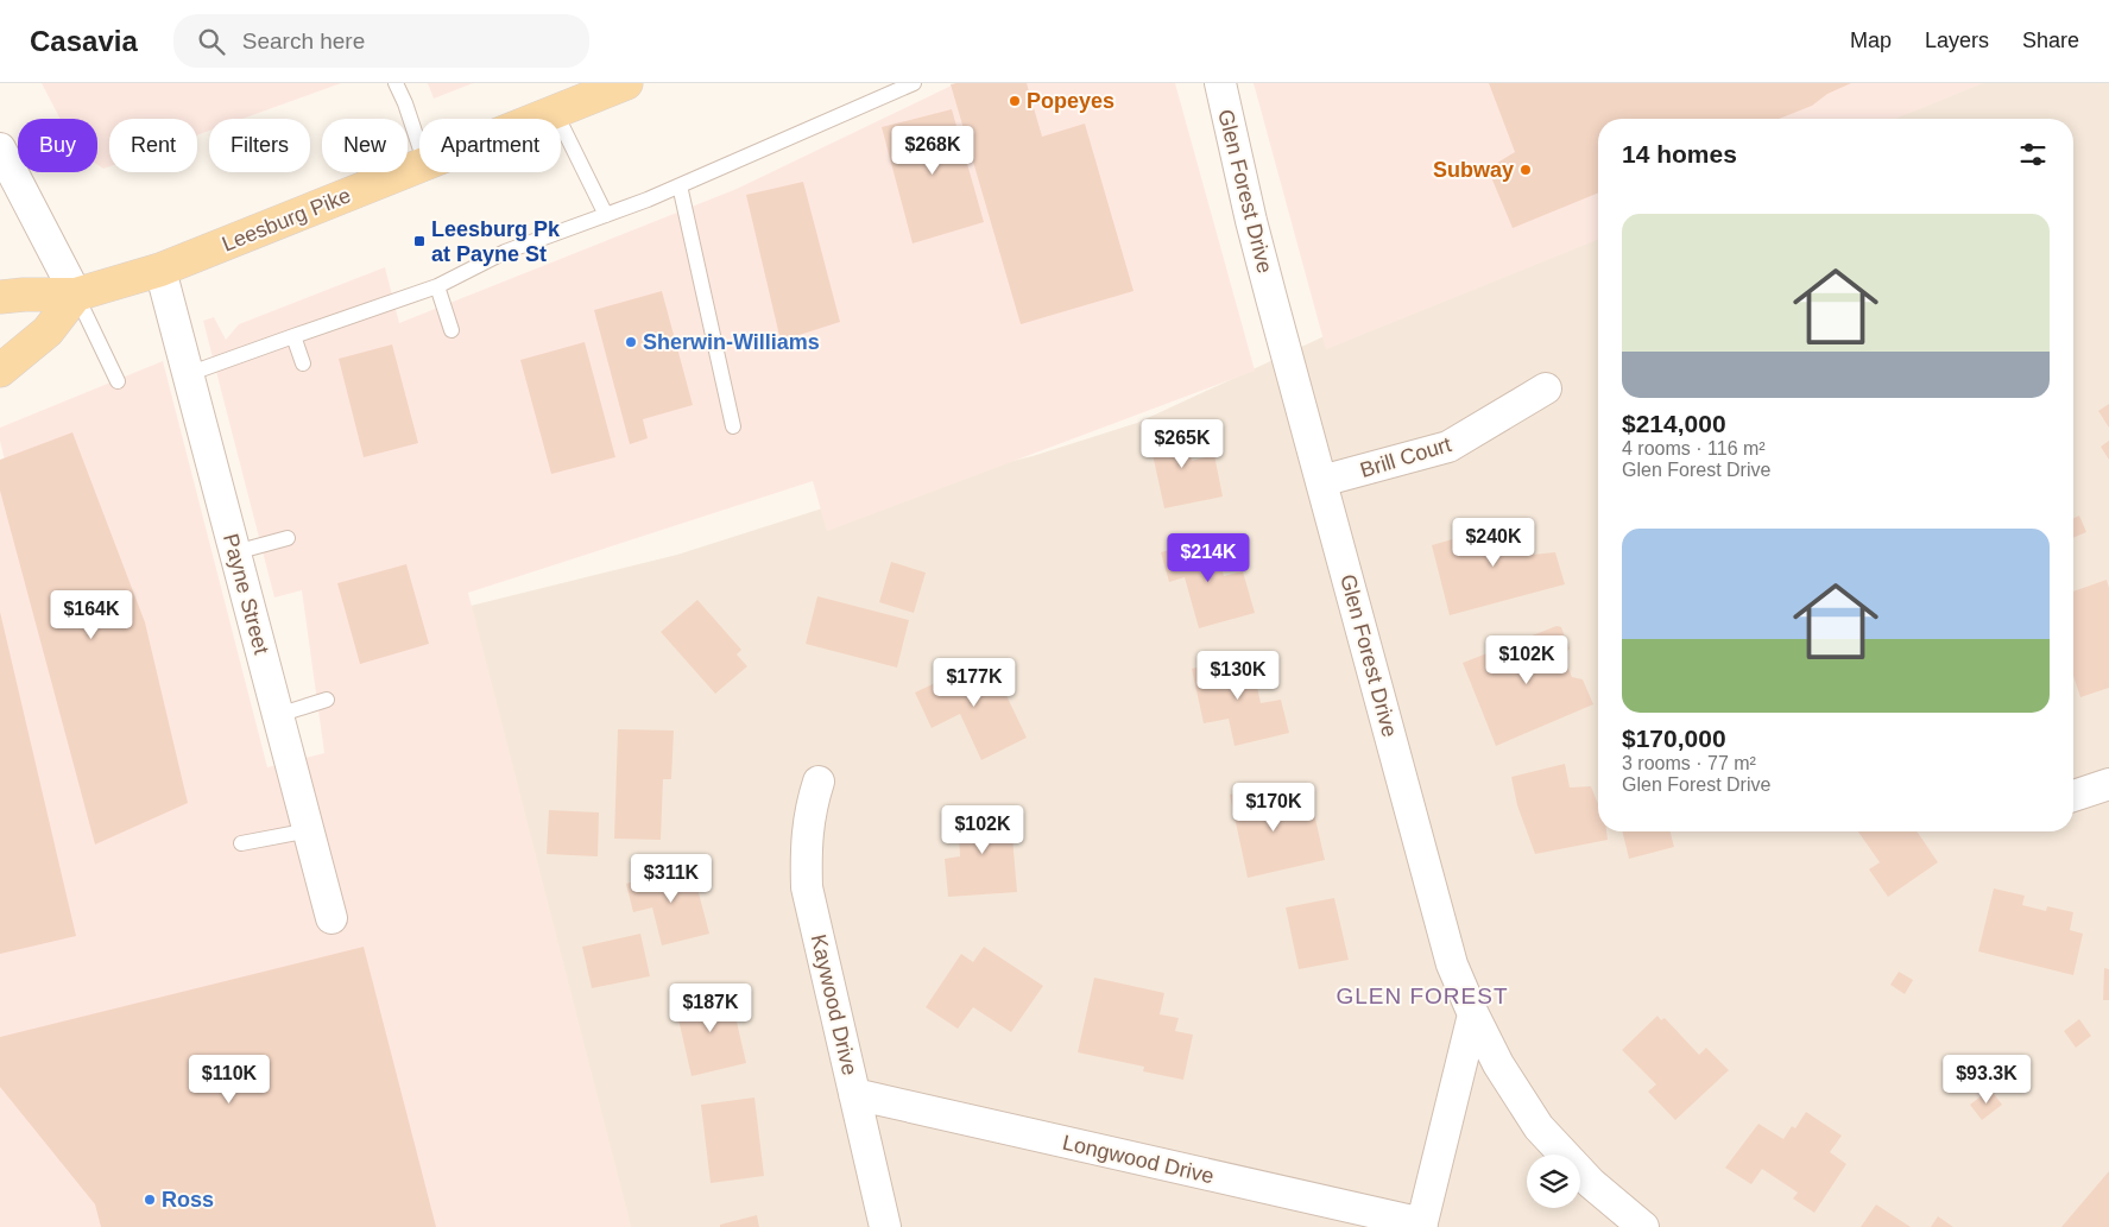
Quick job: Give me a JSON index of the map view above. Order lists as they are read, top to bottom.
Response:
{
  "streets": {
    "main road": ["Leesburg Pike"],
    "street": [
      "Glen Forest Drive",
      "Brill Court",
      "Payne Street",
      "Kaywood Drive",
      "Longwood Drive"
    ]
  },
  "crossings": [
    ["Glen Forest Drive", "Brill Court"],
    ["Leesburg Pike", "Payne Street"],
    ["Kaywood Drive", "Longwood Drive"]
  ],
  "districts": ["GLEN FOREST"],
  "places": {
    "other": [
      "Popeyes",
      "Subway",
      "Sherwin-Williams",
      "Ross"
    ],
    "transit": ["Leesburg Pk at Payne St"]
  },
  "page": {
    "header": "Casavia",
    "search": "Search here",
    "nav": ["Map", "Layers", "Share"],
    "chip": [
      "Buy",
      "Rent",
      "Filters",
      "New",
      "Apartment"
    ],
    "heading": "14 homes",
    "price": [
      "$268K",
      "$265K",
      "$240K",
      "$214K",
      "$164K",
      "$102K",
      "$130K",
      "$177K",
      "$170K",
      "$102K",
      "$311K",
      "$187K",
      "$110K",
      "$93.3K"
    ],
    "list": [
      {
        "name": "$214,000",
        "note": "4 rooms · 116 m² · Glen Forest Drive"
      },
      {
        "name": "$170,000",
        "note": "3 rooms · 77 m² · Glen Forest Drive"
      }
    ]
  }
}
